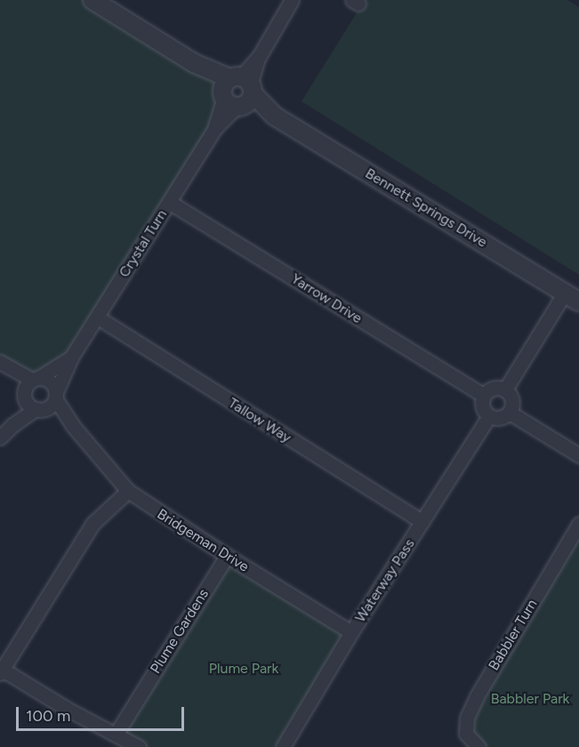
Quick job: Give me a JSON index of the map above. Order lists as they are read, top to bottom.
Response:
{
  "streets": {
    "street": [
      "Bennett Springs Drive",
      "Crystal Turn",
      "Yarrow Drive",
      "Tallow Way",
      "Bridgeman Drive",
      "Waterway Pass",
      "Plume Gardens",
      "Babbler Turn"
    ]
  },
  "crossings": [
    ["Bennett Springs Drive", "Crystal Turn"],
    ["Crystal Turn", "Yarrow Drive"],
    ["Crystal Turn", "Tallow Way"],
    ["Yarrow Drive", "Waterway Pass"],
    ["Tallow Way", "Waterway Pass"],
    ["Bridgeman Drive", "Waterway Pass"],
    ["Bridgeman Drive", "Plume Gardens"]
  ],
  "parks": ["Plume Park", "Babbler Park"],
  "scale_bar": "100 m"
}
